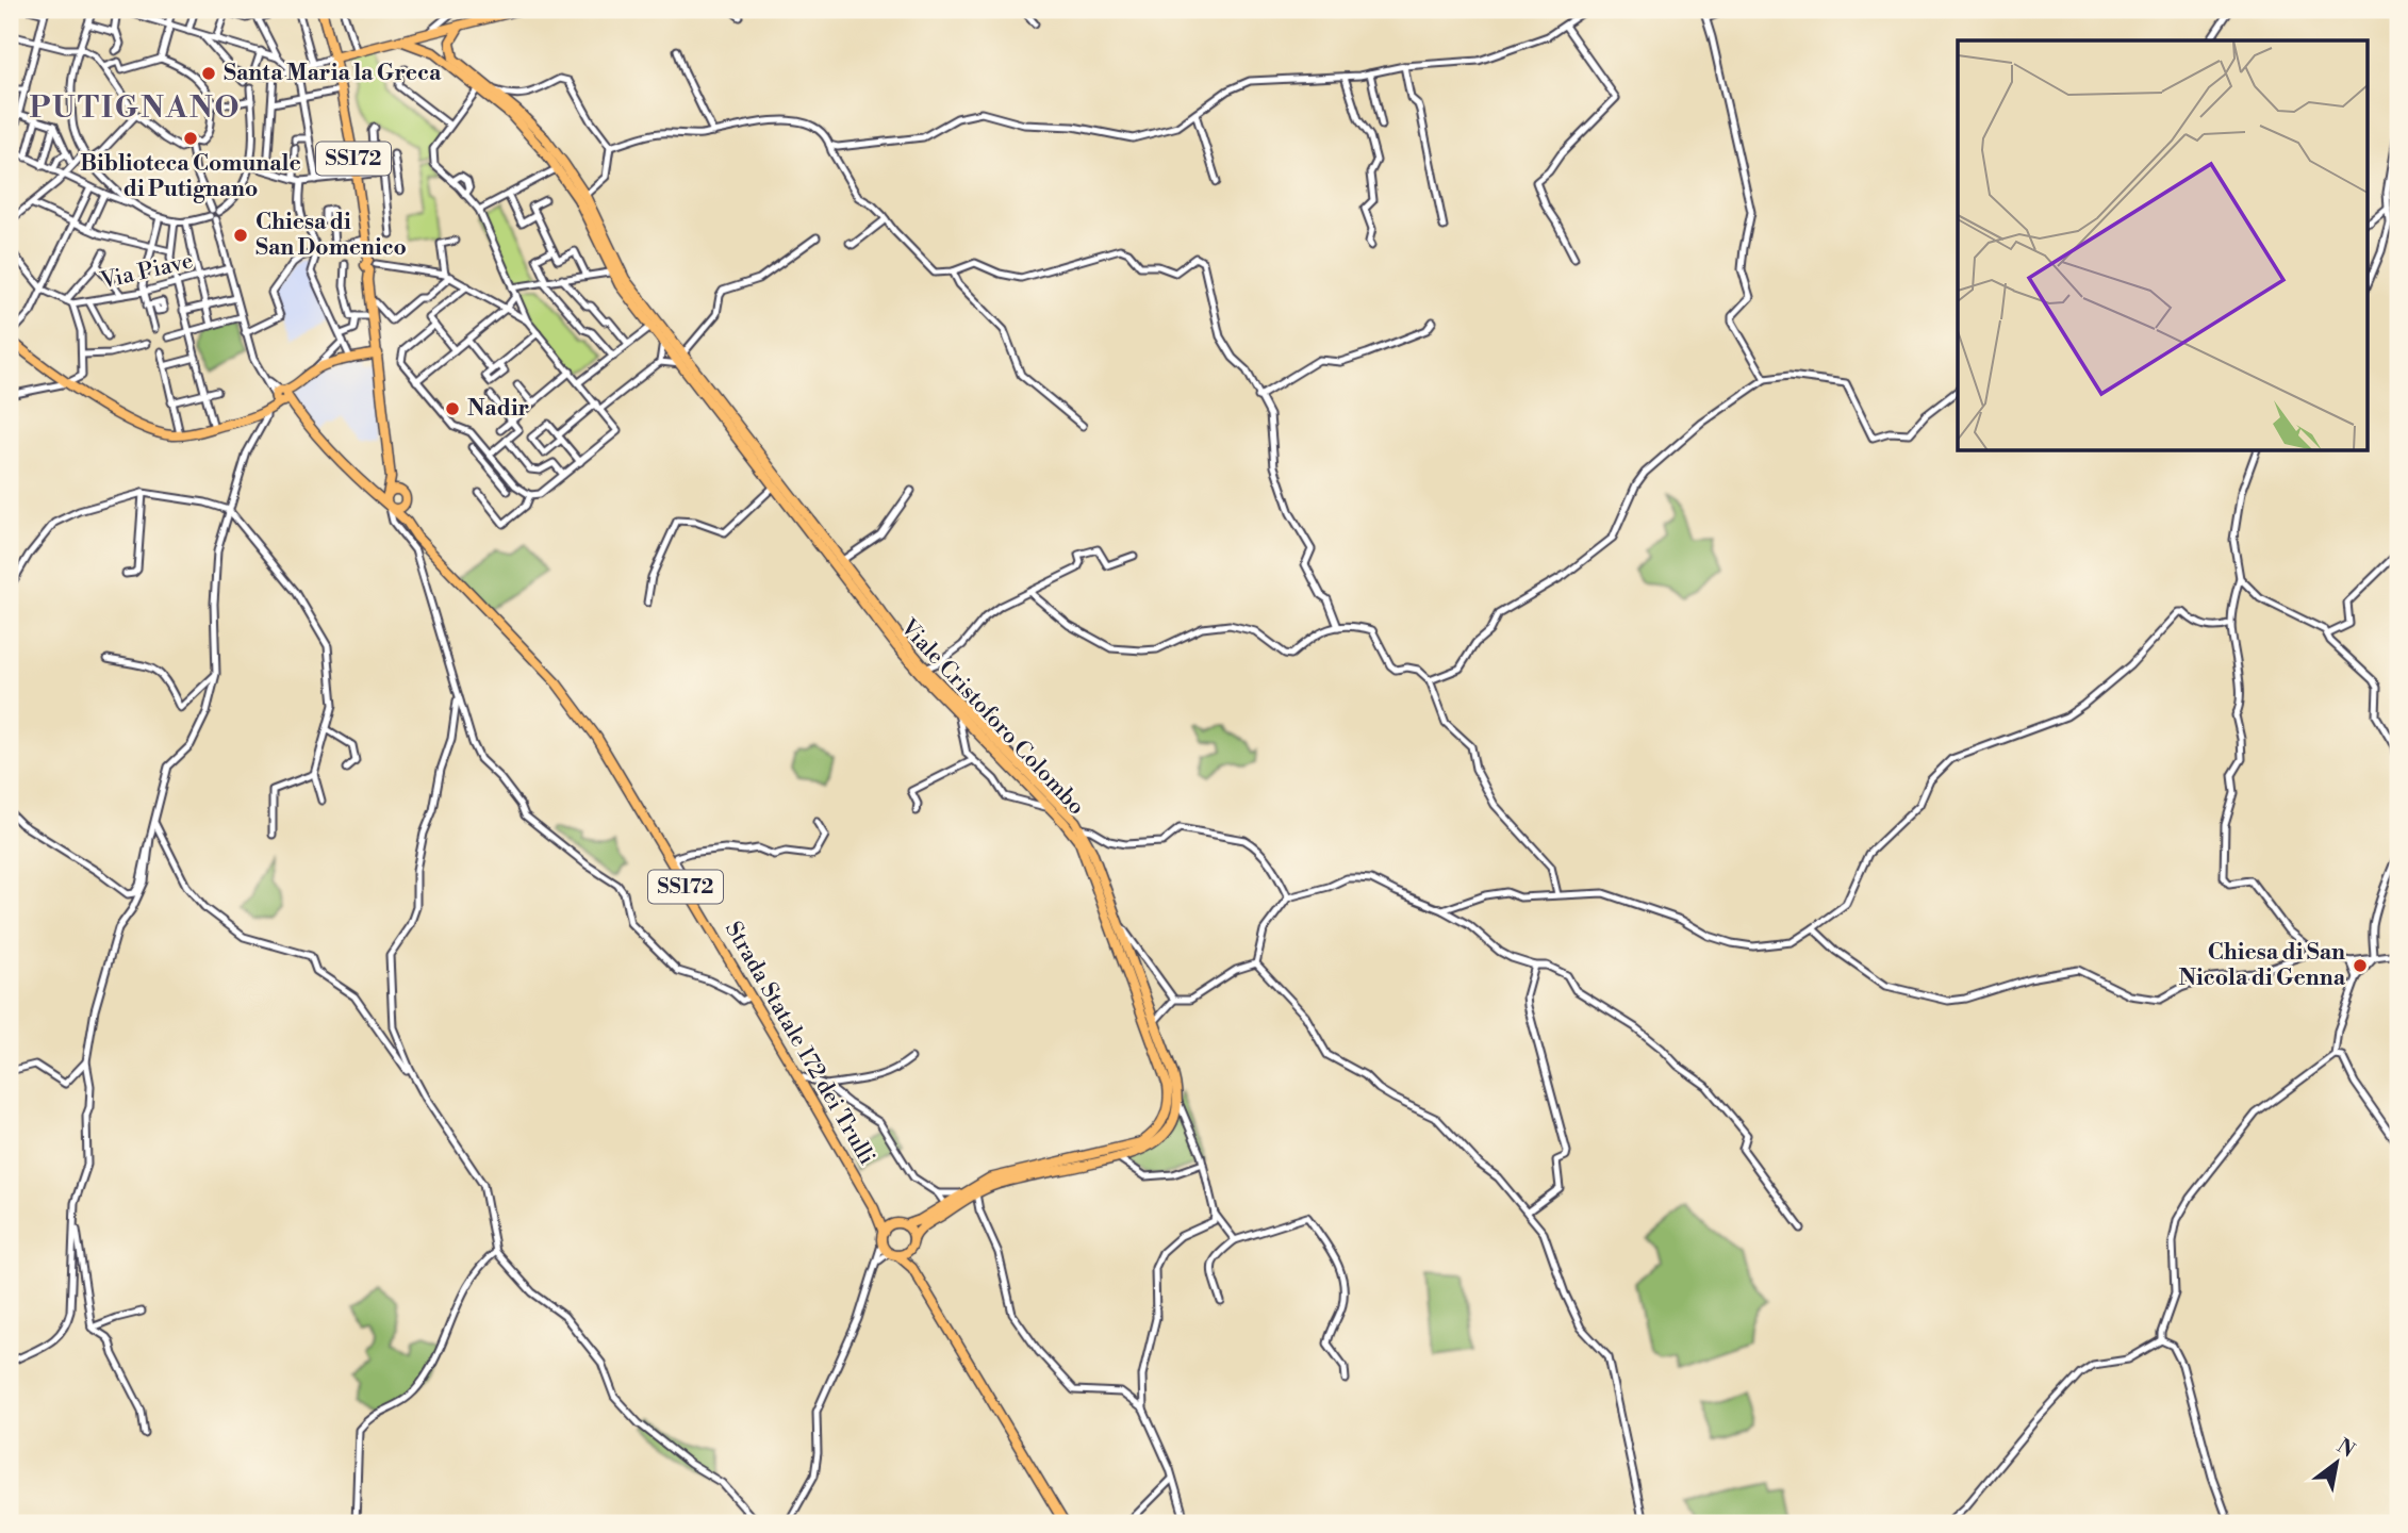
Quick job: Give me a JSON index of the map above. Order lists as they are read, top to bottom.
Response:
{
  "streets": {
    "main road": ["SS172", "Viale Cristoforo Colombo", "Strada Statale 172 dei Trulli"],
    "street": ["Via Piave"]
  },
  "crossings": [
    ["Viale Cristoforo Colombo", "Strada Statale 172 dei Trulli"]
  ],
  "districts": ["PUTIGNANO"],
  "places": [
    "Santa Maria la Greca",
    "Biblioteca Comunale di Putignano",
    "Chiesa di San Domenico",
    "Nadir",
    "Chiesa di San Nicola di Genna"
  ],
  "north": "top right"
}
